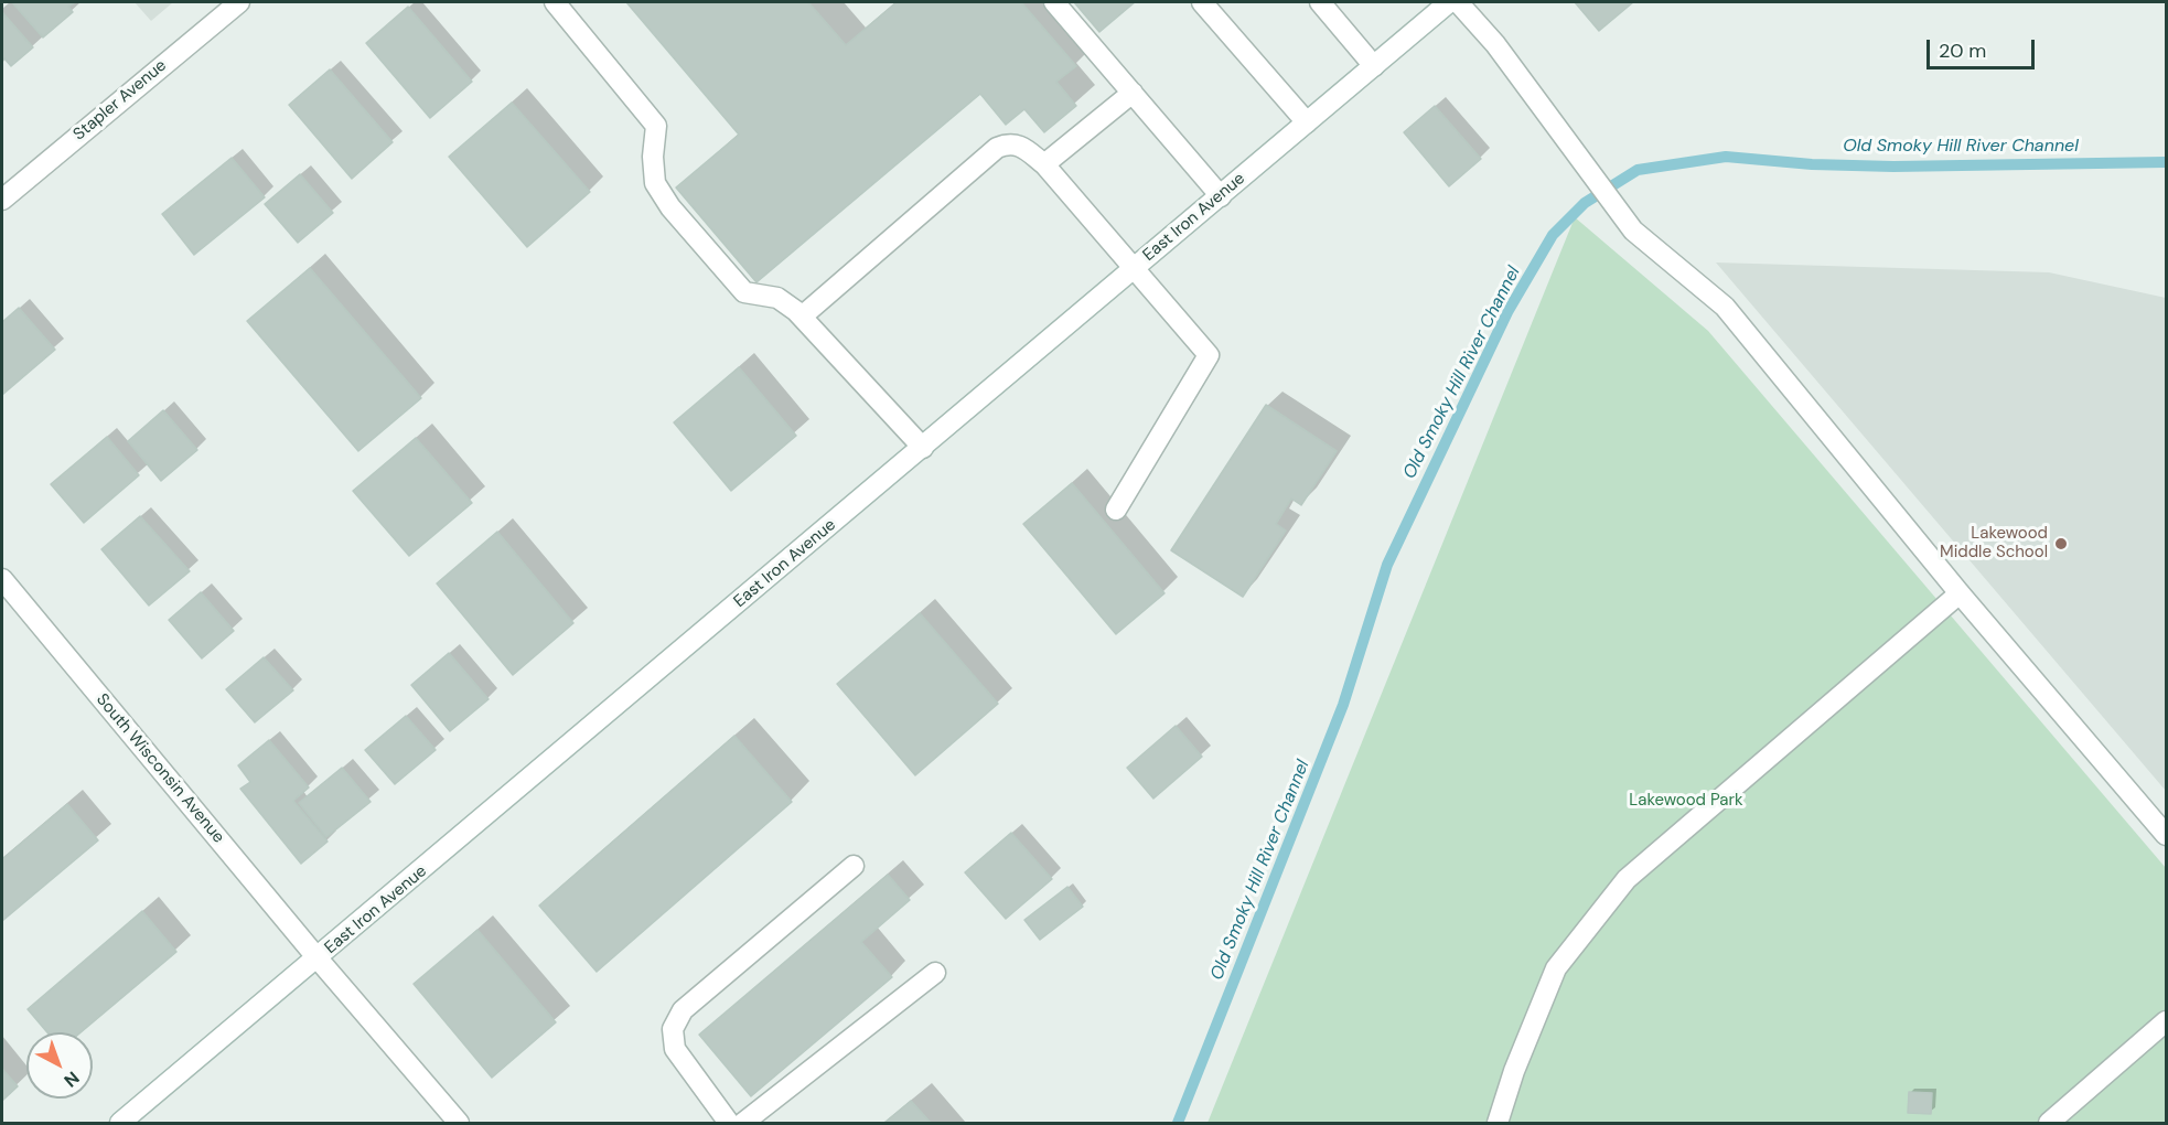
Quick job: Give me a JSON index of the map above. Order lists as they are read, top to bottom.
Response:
{
  "streets": {
    "street": ["Stapler Avenue", "East Iron Avenue", "South Wisconsin Avenue"]
  },
  "crossings": [
    ["East Iron Avenue", "South Wisconsin Avenue"]
  ],
  "water": ["Old Smoky Hill River Channel"],
  "parks": ["Lakewood Park"],
  "places": ["Lakewood Middle School"],
  "scale_bar": "20 m",
  "north": "bottom right"
}
